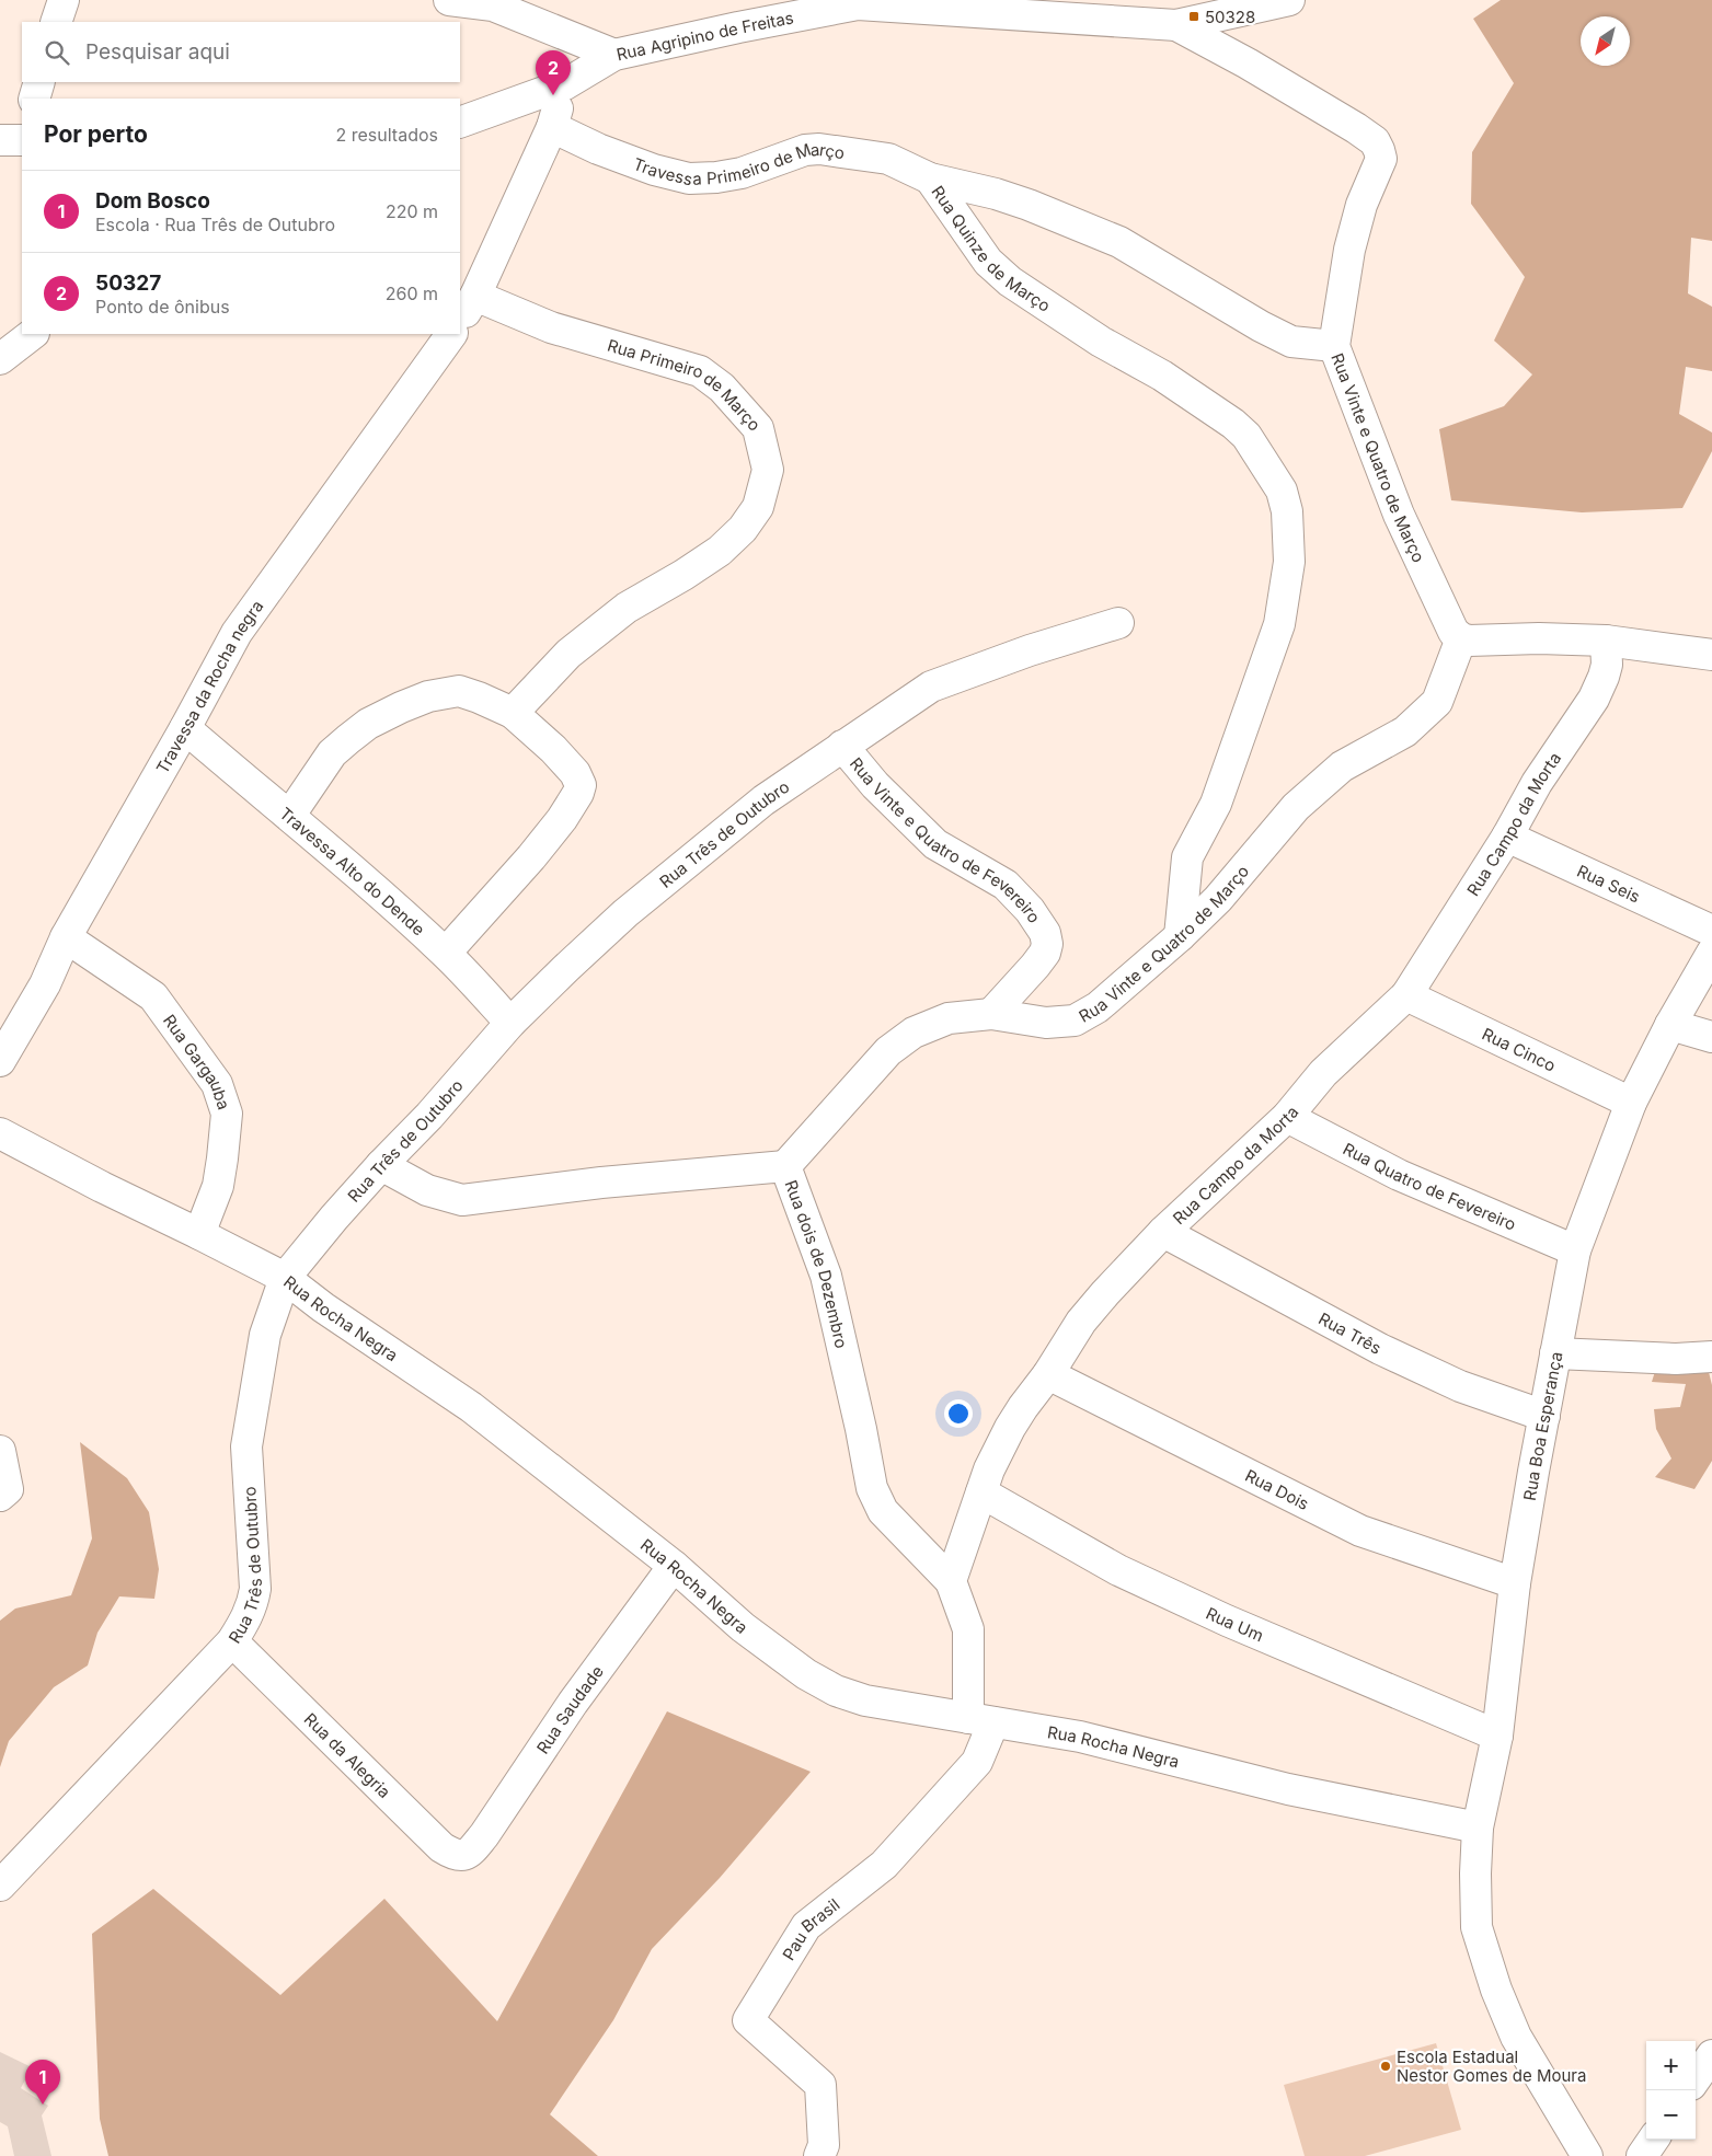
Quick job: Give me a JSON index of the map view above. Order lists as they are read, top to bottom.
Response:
{
  "streets": {
    "street": [
      "Rua Agripino de Freitas",
      "Travessa Primeiro de Março",
      "Rua Quinze de Março",
      "Rua Primeiro de Março",
      "Rua Vinte e Quatro de Março",
      "Travessa da Rocha negra",
      "Rua Campo da Morta",
      "Rua Três de Outubro",
      "Rua Vinte e Quatro de Fevereiro",
      "Travessa Alto do Dende",
      "Rua Seis",
      "Rua Cinco",
      "Rua Gargauba",
      "Rua Quatro de Fevereiro",
      "Rua dois de Dezembro",
      "Rua Rocha Negra",
      "Rua Três",
      "Rua Boa Esperança",
      "Rua Dois",
      "Rua Um",
      "Rua Saudade",
      "Rua da Alegria",
      "Pau Brasil"
    ]
  },
  "crossings": [
    ["Rua Agripino de Freitas", "Rua Vinte e Quatro de Março"],
    ["Travessa Primeiro de Março", "Rua Quinze de Março"],
    ["Rua Quinze de Março", "Rua Vinte e Quatro de Março"],
    ["Rua Vinte e Quatro de Março", "Rua Vinte e Quatro de Fevereiro"],
    ["Rua Vinte e Quatro de Março", "Rua dois de Dezembro"],
    ["Travessa da Rocha negra", "Travessa Alto do Dende"],
    ["Travessa da Rocha negra", "Rua Gargauba"],
    ["Rua Campo da Morta", "Rua Seis"],
    ["Rua Campo da Morta", "Rua Cinco"],
    ["Rua Campo da Morta", "Rua Quatro de Fevereiro"],
    ["Rua Campo da Morta", "Rua dois de Dezembro"],
    ["Rua Campo da Morta", "Rua Três"],
    ["Rua Campo da Morta", "Rua Dois"],
    ["Rua Campo da Morta", "Rua Um"],
    ["Rua Três de Outubro", "Rua Vinte e Quatro de Fevereiro"],
    ["Rua Três de Outubro", "Travessa Alto do Dende"],
    ["Rua Três de Outubro", "Rua dois de Dezembro"],
    ["Rua Três de Outubro", "Rua Rocha Negra"],
    ["Rua Três de Outubro", "Rua da Alegria"],
    ["Rua Cinco", "Rua Boa Esperança"],
    ["Rua Gargauba", "Rua Rocha Negra"],
    ["Rua Quatro de Fevereiro", "Rua Boa Esperança"],
    ["Rua Rocha Negra", "Rua Boa Esperança"],
    ["Rua Rocha Negra", "Rua Saudade"],
    ["Rua Rocha Negra", "Pau Brasil"],
    ["Rua Três", "Rua Boa Esperança"],
    ["Rua Boa Esperança", "Rua Dois"],
    ["Rua Boa Esperança", "Rua Um"],
    ["Rua Saudade", "Rua da Alegria"]
  ],
  "places": {
    "transit": ["50328"],
    "other": ["Escola Estadual Nestor Gomes de Moura"]
  },
  "north": "bottom left",
  "page": {
    "search": "Pesquisar aqui",
    "pins": ["2", "1"],
    "heading": ["Por perto", "2 resultados"],
    "list": [
      {
        "mark": "1",
        "name": "Dom Bosco",
        "note": "Escola · Rua Três de Outubro",
        "value": "220 m"
      },
      {
        "mark": "2",
        "name": "50327",
        "note": "Ponto de ônibus",
        "value": "260 m"
      }
    ],
    "map_buttons": ["+", "−"]
  }
}
